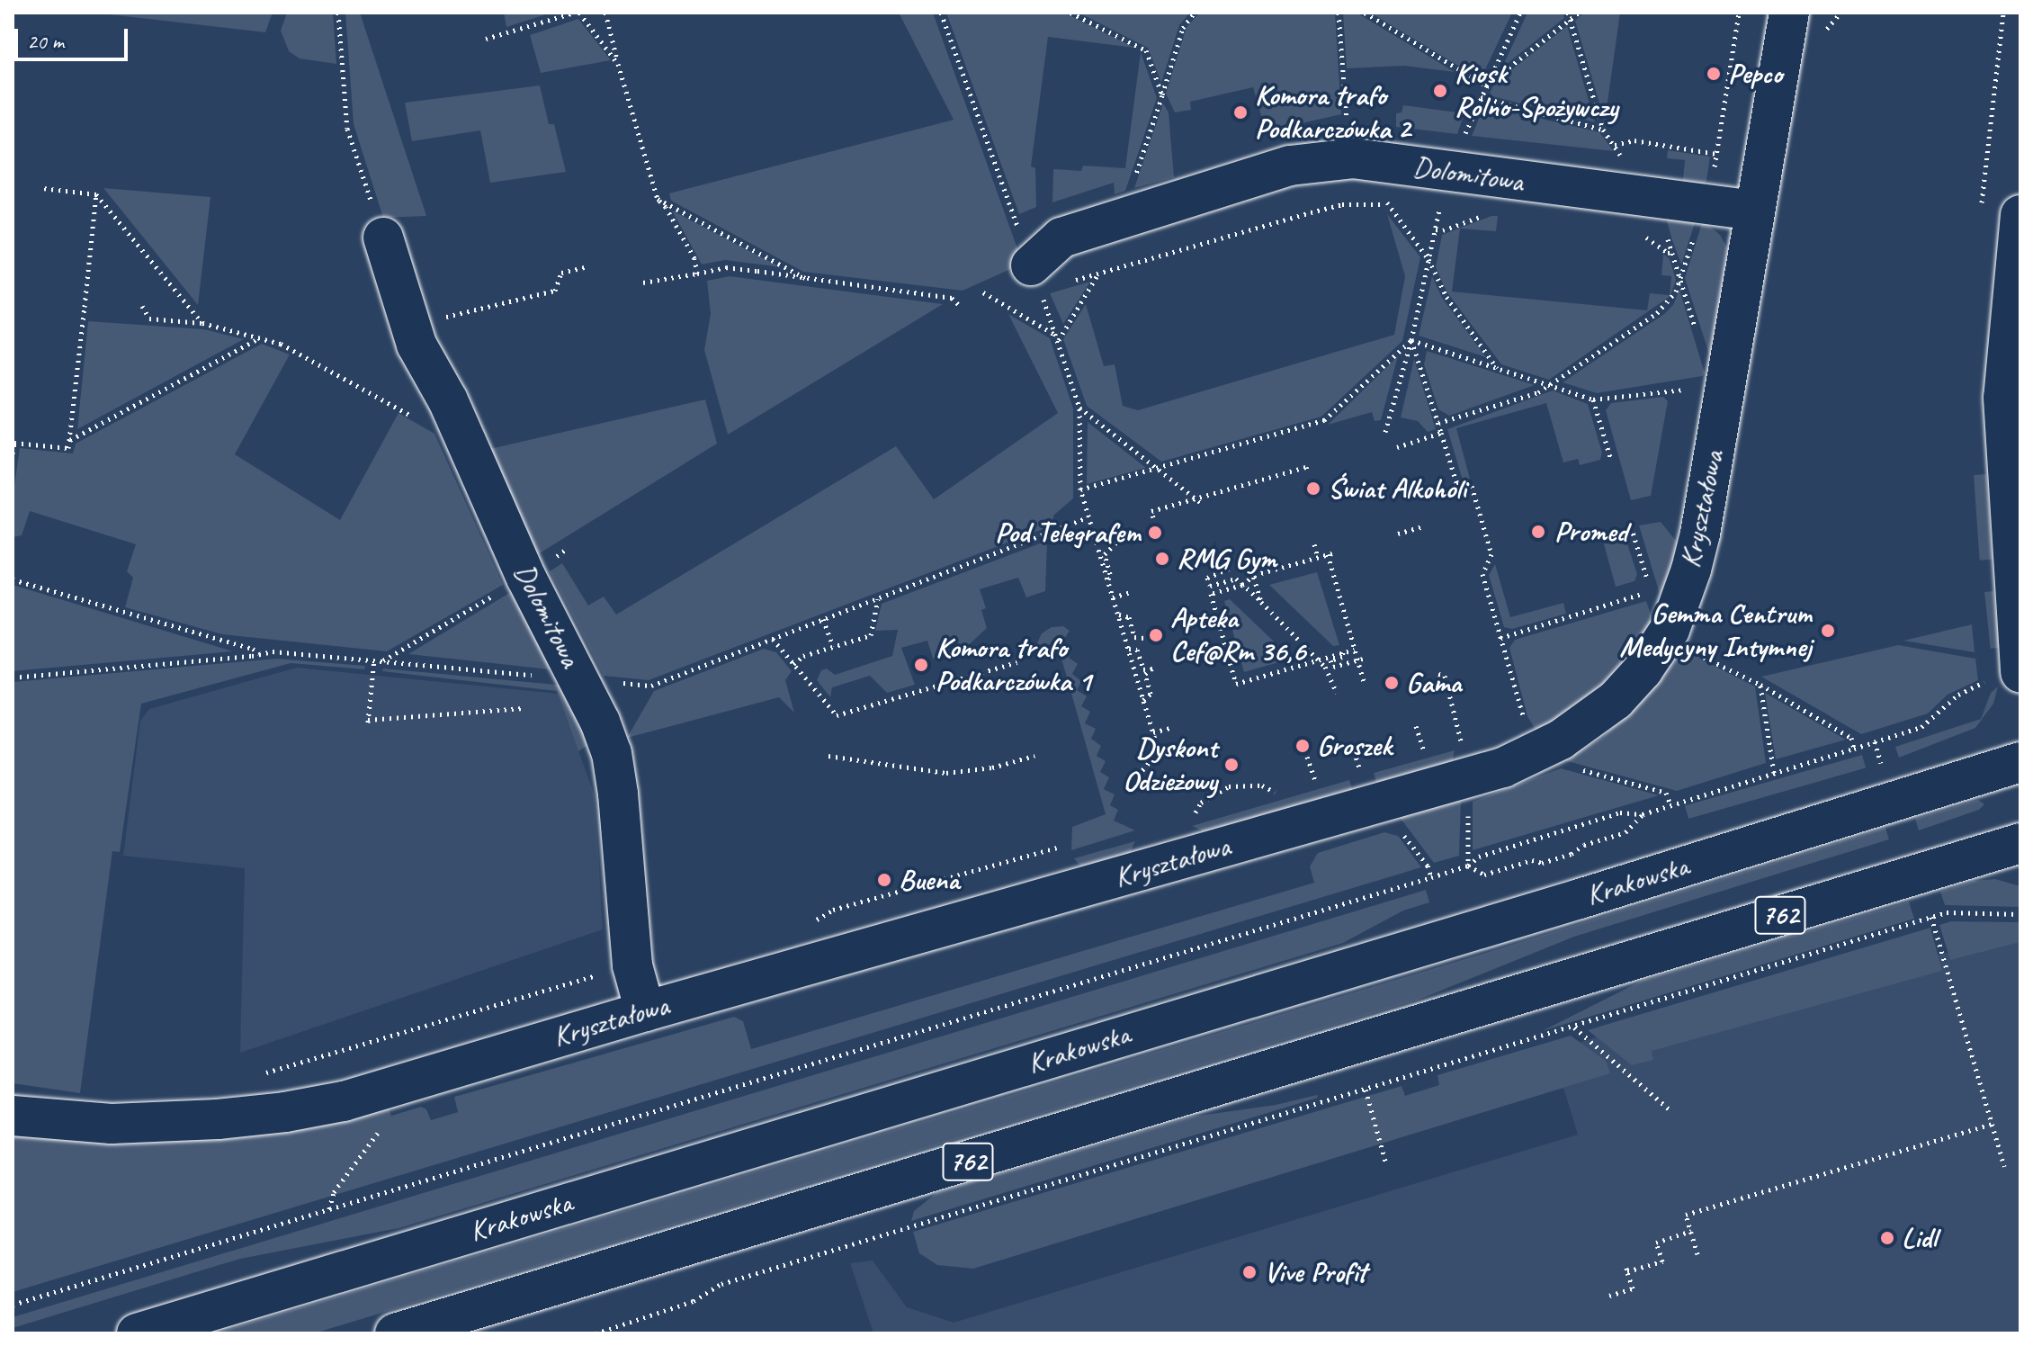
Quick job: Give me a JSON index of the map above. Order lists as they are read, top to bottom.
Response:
{
  "streets": {
    "street": [
      "Dolomitowa",
      "Kryształowa",
      "Krakowska",
      "762"
    ]
  },
  "crossings": [
    ["Dolomitowa", "Kryształowa"]
  ],
  "places": [
    "Pepco",
    "Kiosk Rolno-Spożywczy",
    "Komora trafo Podkarczówka 2",
    "Świat Alkoholi",
    "Promed",
    "Pod Telegrafem",
    "RMG Gym",
    "Gemma Centrum Medycyny Intymnej",
    "Apteka Cef@Rm 36,6",
    "Komora trafo Podkarczówka 1",
    "Gama",
    "Groszek",
    "Dyskont Odzieżowy",
    "Buena",
    "Lidl",
    "Vive Profit"
  ],
  "scale_bar": "20 m"
}
